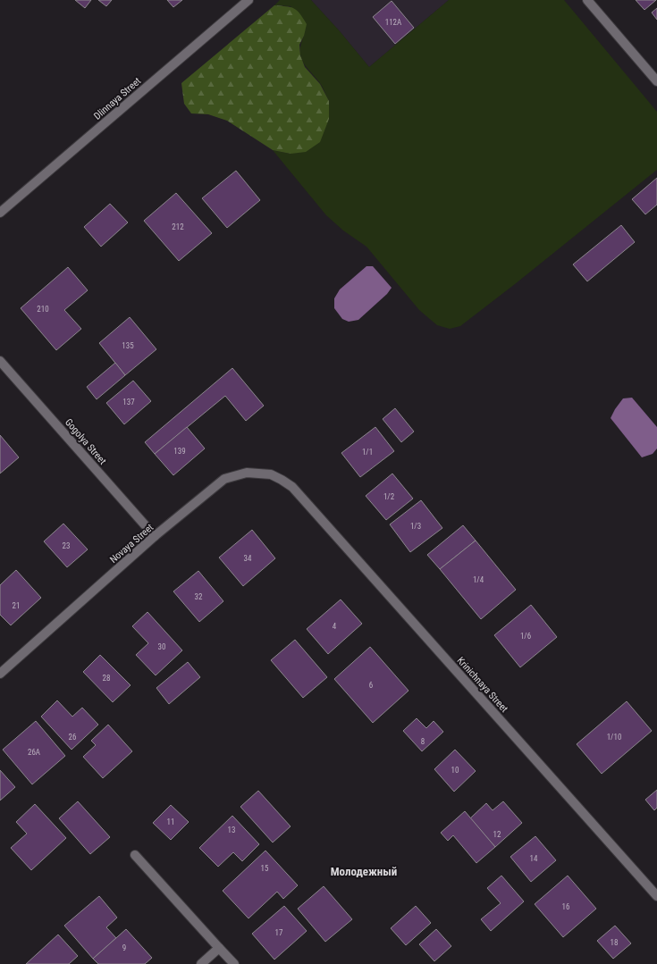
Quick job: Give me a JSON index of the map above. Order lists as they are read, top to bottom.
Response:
{
  "streets": {
    "street": [
      "Dlinnaya Street",
      "Gogolya Street",
      "Novaya Street",
      "Krinichnaya Street"
    ]
  },
  "crossings": [
    ["Gogolya Street", "Novaya Street"],
    ["Novaya Street", "Krinichnaya Street"]
  ],
  "districts": ["Молодежный"],
  "house_numbers": [
    "112А",
    "212",
    "210",
    "135",
    "137",
    "139",
    "1/1",
    "1/2",
    "1/3",
    "23",
    "34",
    "1/4",
    "32",
    "21",
    "4",
    "1/6",
    "30",
    "28",
    "6",
    "26",
    "1/10",
    "8",
    "26А",
    "10",
    "11",
    "13",
    "12",
    "14",
    "15",
    "16",
    "17",
    "18",
    "9"
  ]
}
